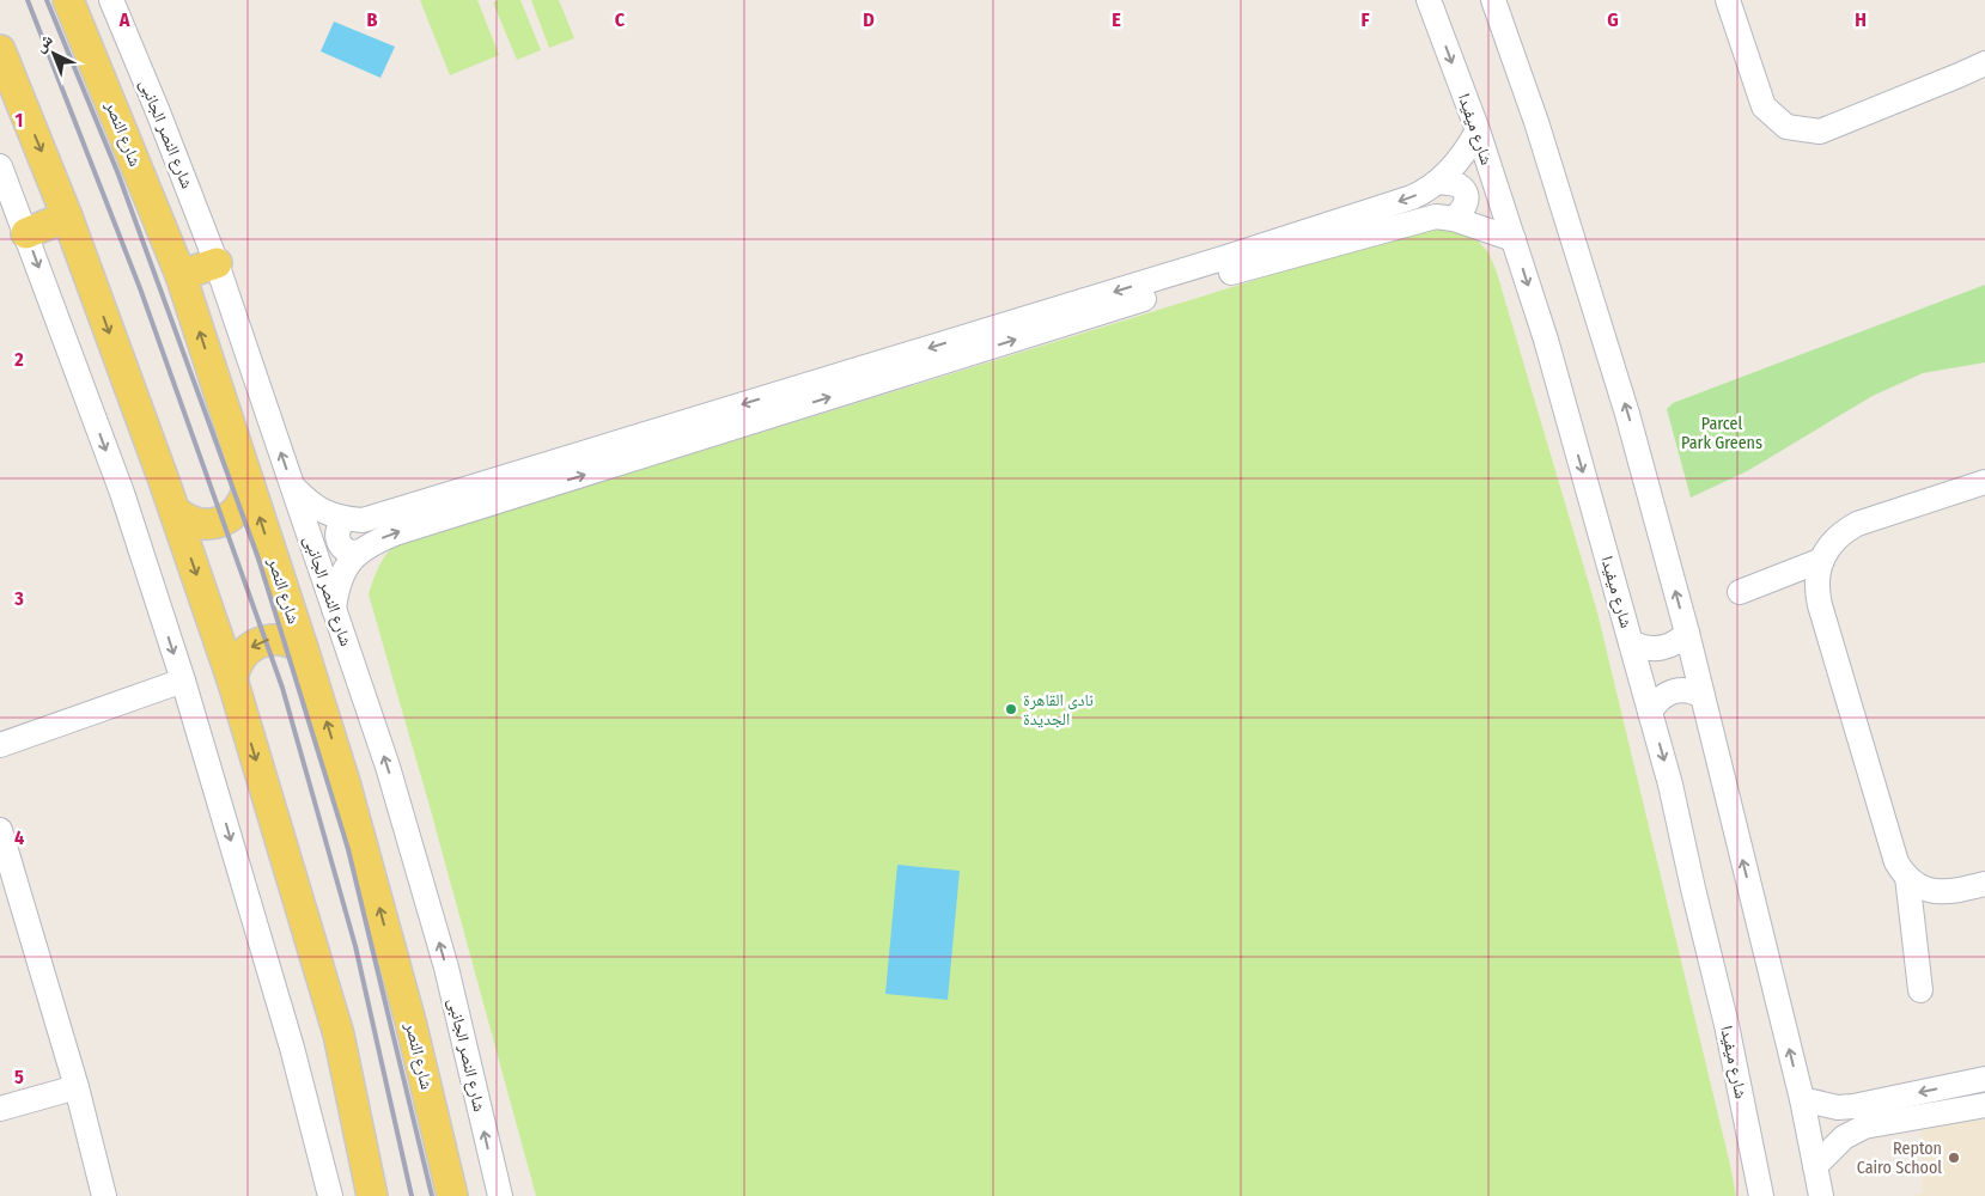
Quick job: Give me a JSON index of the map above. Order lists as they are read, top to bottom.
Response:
{
  "streets": {
    "main road": ["شارع النصر"],
    "street": ["شارع ميفيدا", "شارع النصر الجانبى"]
  },
  "parks": ["Parcel Park Greens"],
  "places": ["نادى القاهرة الجديدة", "Repton Cairo School"],
  "north": "top left",
  "grid": {
    "columns": [
      "A",
      "B",
      "C",
      "D",
      "E",
      "F",
      "G",
      "H"
    ],
    "rows": [
      "1",
      "2",
      "3",
      "4",
      "5"
    ]
  }
}
